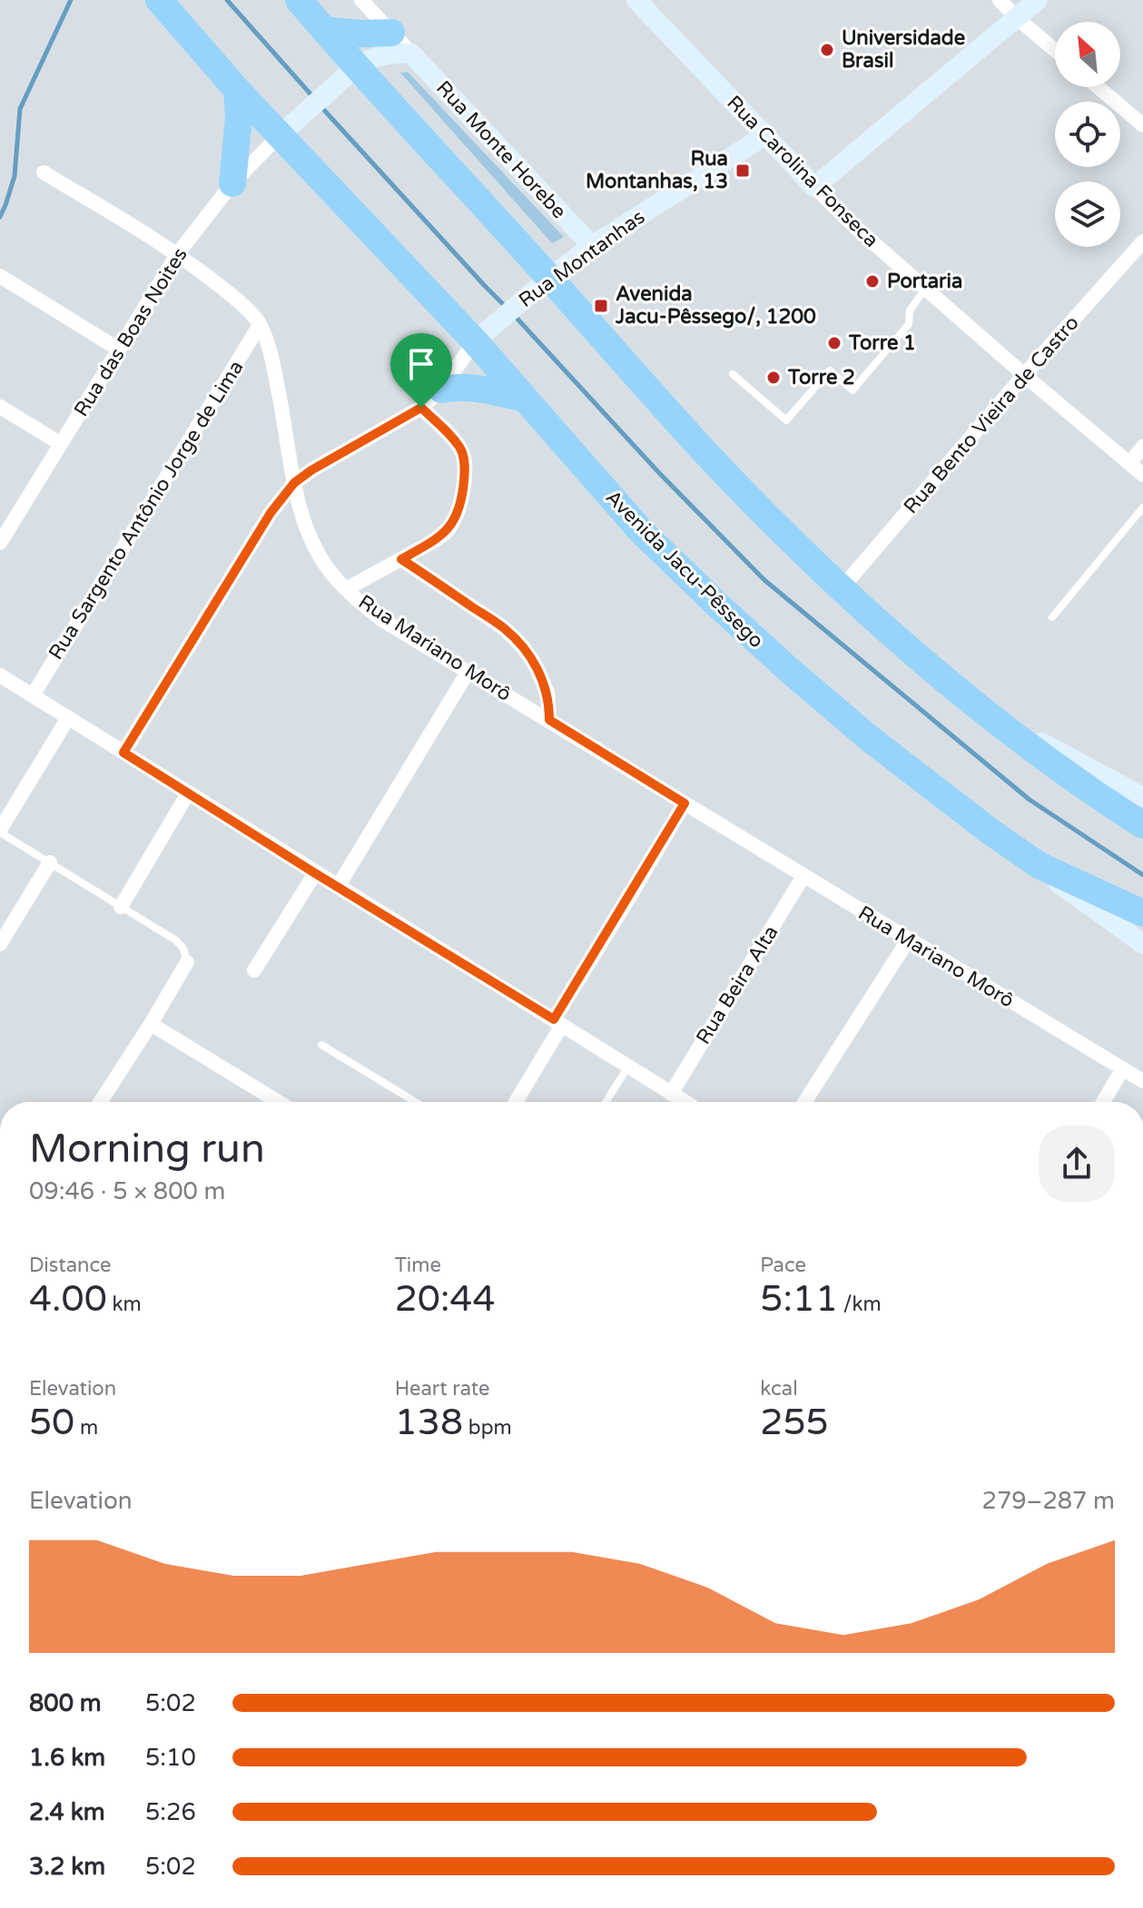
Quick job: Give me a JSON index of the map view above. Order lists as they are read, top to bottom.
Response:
{
  "streets": {
    "highway": ["Avenida Jacu-Pêssego"],
    "street": [
      "Rua Monte Horebe",
      "Rua Carolina Fonseca",
      "Rua Montanhas",
      "Rua das Boas Noites",
      "Rua Bento Vieira de Castro",
      "Rua Sargento Antônio Jorge de Lima",
      "Rua Mariano Morô",
      "Rua Beira Alta"
    ]
  },
  "crossings": [
    ["Rua Monte Horebe", "Rua Montanhas"],
    ["Rua Carolina Fonseca", "Rua Montanhas"],
    ["Rua Carolina Fonseca", "Rua Bento Vieira de Castro"],
    ["Rua Montanhas", "Avenida Jacu-Pêssego"],
    ["Rua Montanhas", "Rua Mariano Morô"],
    ["Rua das Boas Noites", "Avenida Jacu-Pêssego"],
    ["Rua das Boas Noites", "Rua Mariano Morô"],
    ["Rua Sargento Antônio Jorge de Lima", "Rua Mariano Morô"],
    ["Rua Mariano Morô", "Rua Beira Alta"]
  ],
  "places": {
    "other": [
      "Universidade Brasil",
      "Portaria",
      "Torre 1",
      "Torre 2"
    ],
    "transit": ["Rua Montanhas, 13", "Avenida Jacu-Pêssego/, 1200"]
  },
  "north": "top left",
  "page": {
    "heading": ["Morning run", "09:46 · 5 × 800 m"],
    "stats": [
      ["Distance", "4.00 km"],
      ["Time", "20:44"],
      ["Pace", "5:11 /km"],
      ["Elevation", "50 m"],
      ["Heart rate", "138 bpm"],
      ["kcal", "255"]
    ],
    "chart": ["Elevation", "279–287 m"],
    "list": [
      {
        "name": "800 m",
        "note": "5:02"
      },
      {
        "name": "1.6 km",
        "note": "5:10"
      },
      {
        "name": "2.4 km",
        "note": "5:26"
      },
      {
        "name": "3.2 km",
        "note": "5:02"
      }
    ]
  }
}
